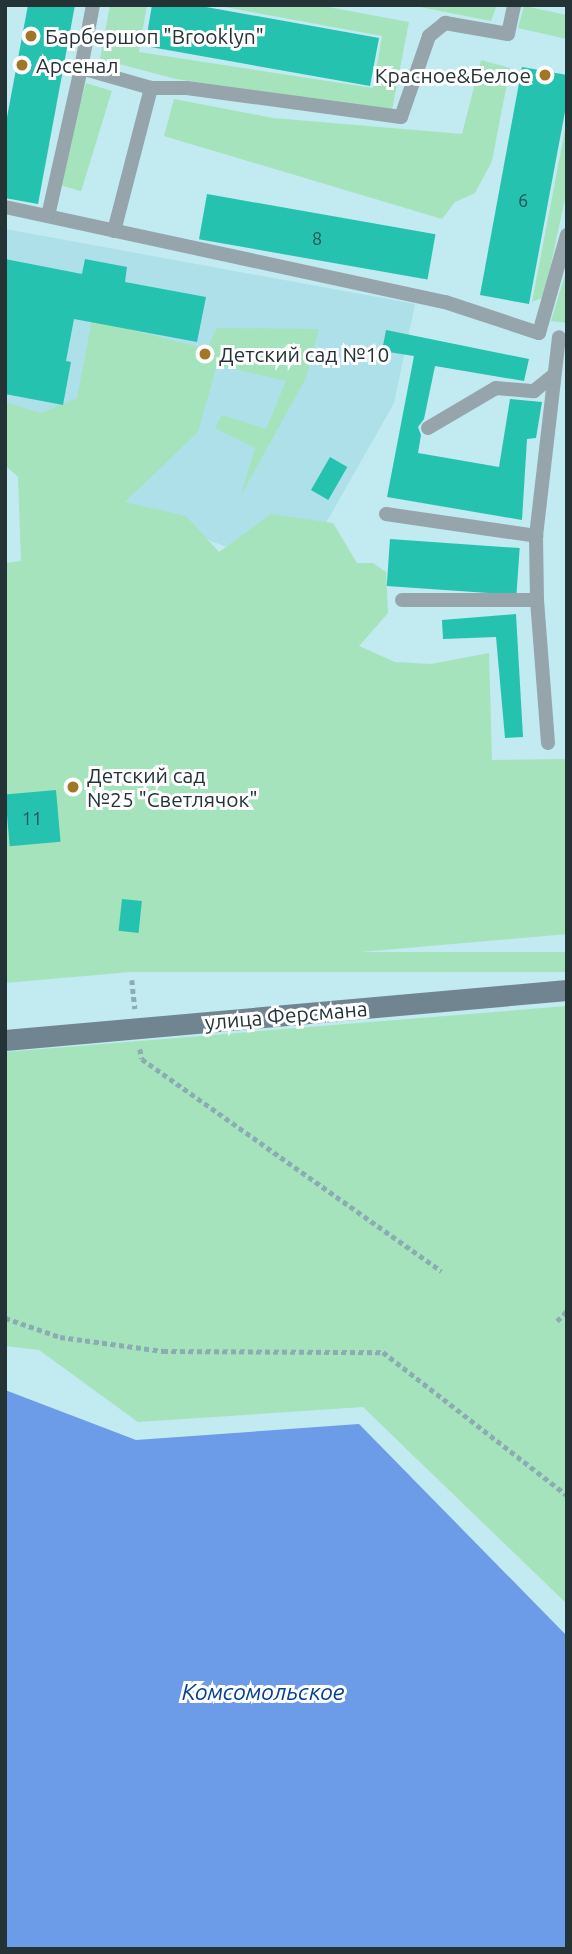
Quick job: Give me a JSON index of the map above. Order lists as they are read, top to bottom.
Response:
{
  "streets": {
    "street": ["улица Ферсмана"]
  },
  "water": ["Комсомольское"],
  "places": [
    "Барбершоп \"Brоoklyn\"",
    "Арсенал",
    "Красное&Белое",
    "Детский сад №10",
    "Детский сад №25 \"Светлячок\""
  ],
  "house_numbers": ["6", "8", "11"]
}
